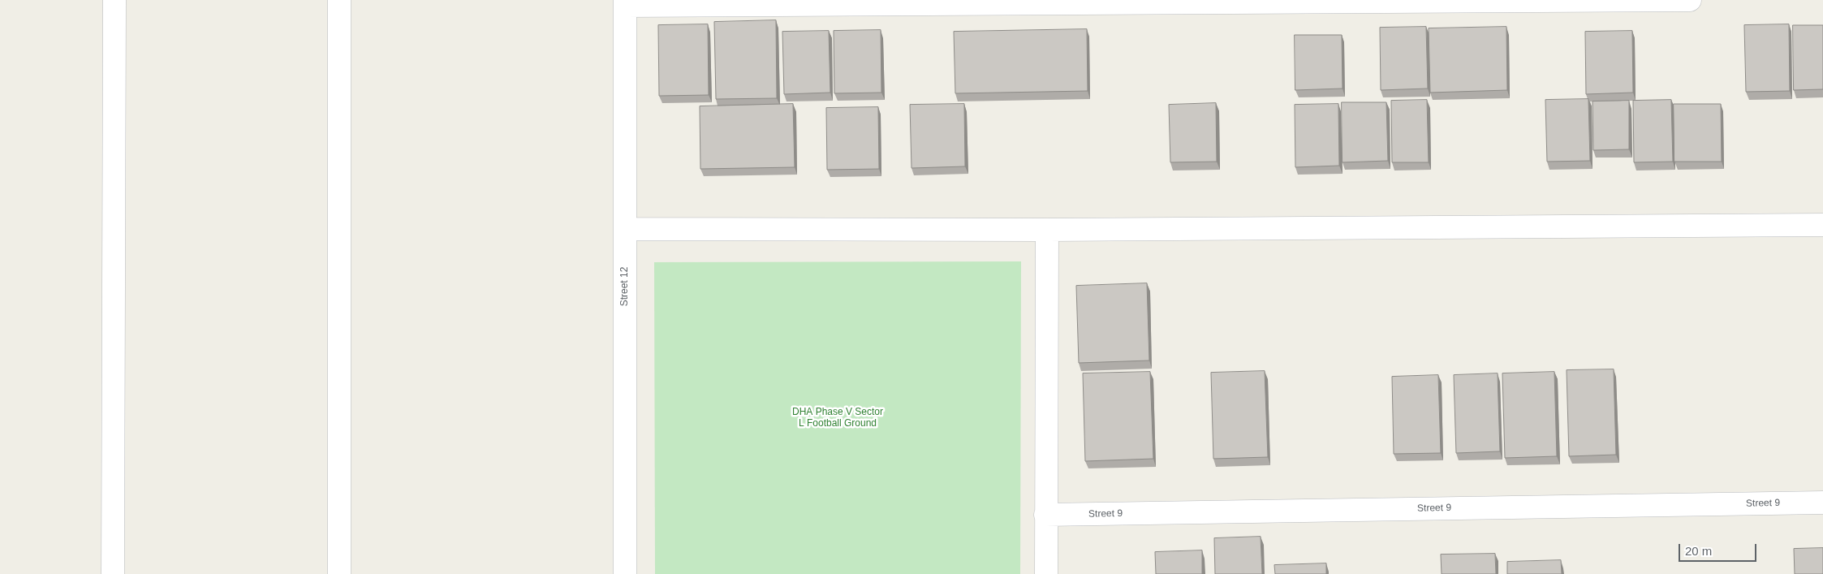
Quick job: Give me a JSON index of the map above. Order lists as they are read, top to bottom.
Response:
{
  "streets": {
    "street": ["Street 12", "Street 9"]
  },
  "parks": ["DHA Phase V Sector L Football Ground"],
  "scale_bar": "20 m"
}
